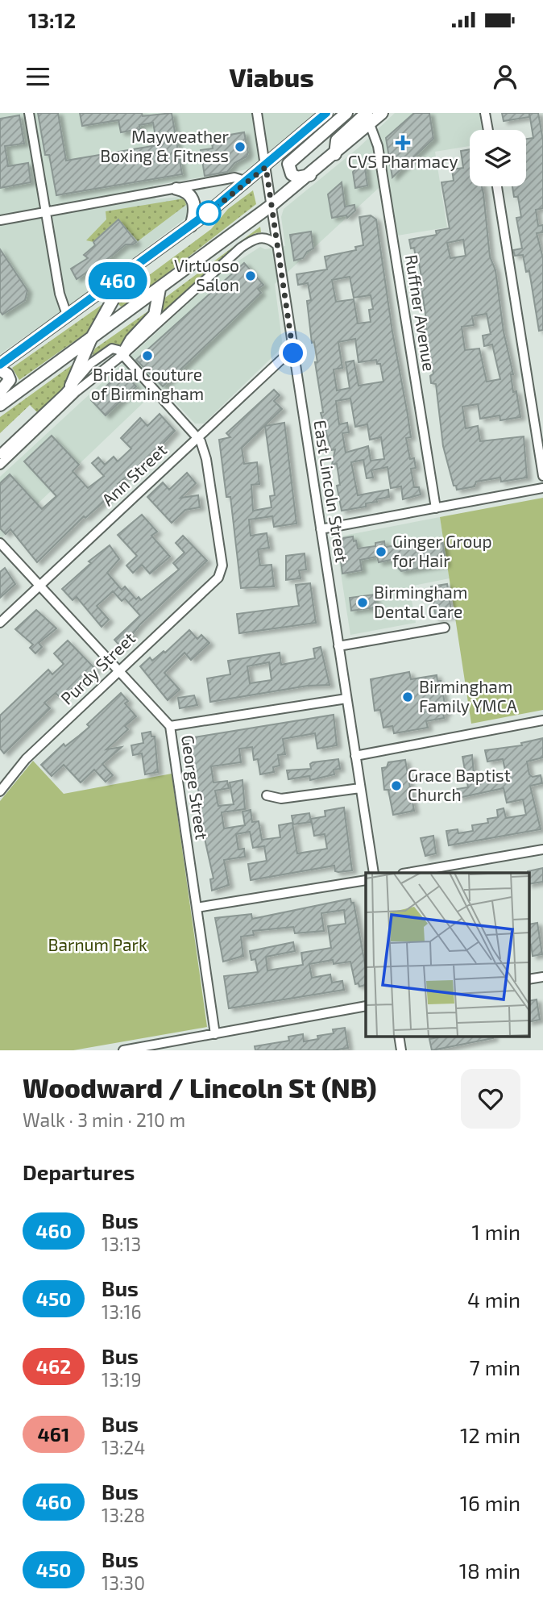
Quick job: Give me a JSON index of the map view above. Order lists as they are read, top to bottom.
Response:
{
  "streets": {
    "street": [
      "Ruffner Avenue",
      "Ann Street",
      "East Lincoln Street",
      "Purdy Street",
      "George Street"
    ]
  },
  "crossings": [
    ["Ann Street", "East Lincoln Street"],
    ["Ann Street", "Purdy Street"],
    ["Ann Street", "George Street"],
    ["Purdy Street", "George Street"]
  ],
  "parks": ["Barnum Park"],
  "places": {
    "health": ["CVS Pharmacy"],
    "other": [
      "Mayweather Boxing & Fitness",
      "Virtuoso Salon",
      "Bridal Couture of Birmingham",
      "Ginger Group for Hair",
      "Birmingham Dental Care",
      "Birmingham Family YMCA",
      "Grace Baptist Church"
    ]
  },
  "lines": ["bus line 460"],
  "page": {
    "status": "13:12",
    "header": "Viabus",
    "on_map": "460",
    "heading": [
      ["Woodward / Lincoln St (NB)", "Walk · 3 min · 210 m"],
      "Departures"
    ],
    "list": [
      {
        "mark": "460",
        "name": "Bus",
        "note": "13:13",
        "value": "1 min"
      },
      {
        "mark": "450",
        "name": "Bus",
        "note": "13:16",
        "value": "4 min"
      },
      {
        "mark": "462",
        "name": "Bus",
        "note": "13:19",
        "value": "7 min"
      },
      {
        "mark": "461",
        "name": "Bus",
        "note": "13:24",
        "value": "12 min"
      },
      {
        "mark": "460",
        "name": "Bus",
        "note": "13:28",
        "value": "16 min"
      },
      {
        "mark": "450",
        "name": "Bus",
        "note": "13:30",
        "value": "18 min"
      }
    ]
  }
}
